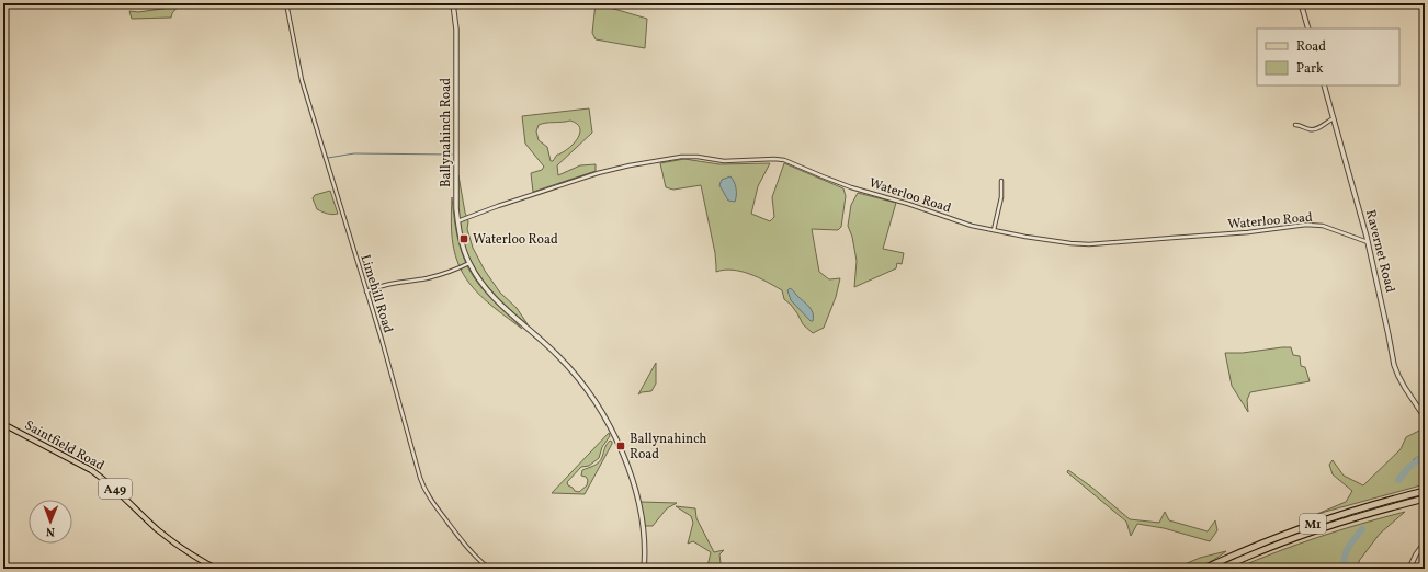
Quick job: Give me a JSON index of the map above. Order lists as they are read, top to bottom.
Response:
{
  "streets": {
    "highway": ["M1"],
    "main road": ["Saintfield Road", "A49"],
    "street": [
      "Ballynahinch Road",
      "Waterloo Road",
      "Ravernet Road",
      "Limehill Road"
    ]
  },
  "crossings": [
    ["Ballynahinch Road", "Waterloo Road"],
    ["Waterloo Road", "Ravernet Road"]
  ],
  "places": {
    "transit": ["Waterloo Road", "Ballynahinch Road"]
  },
  "legend": ["Road", "Park"],
  "north": "bottom"
}
